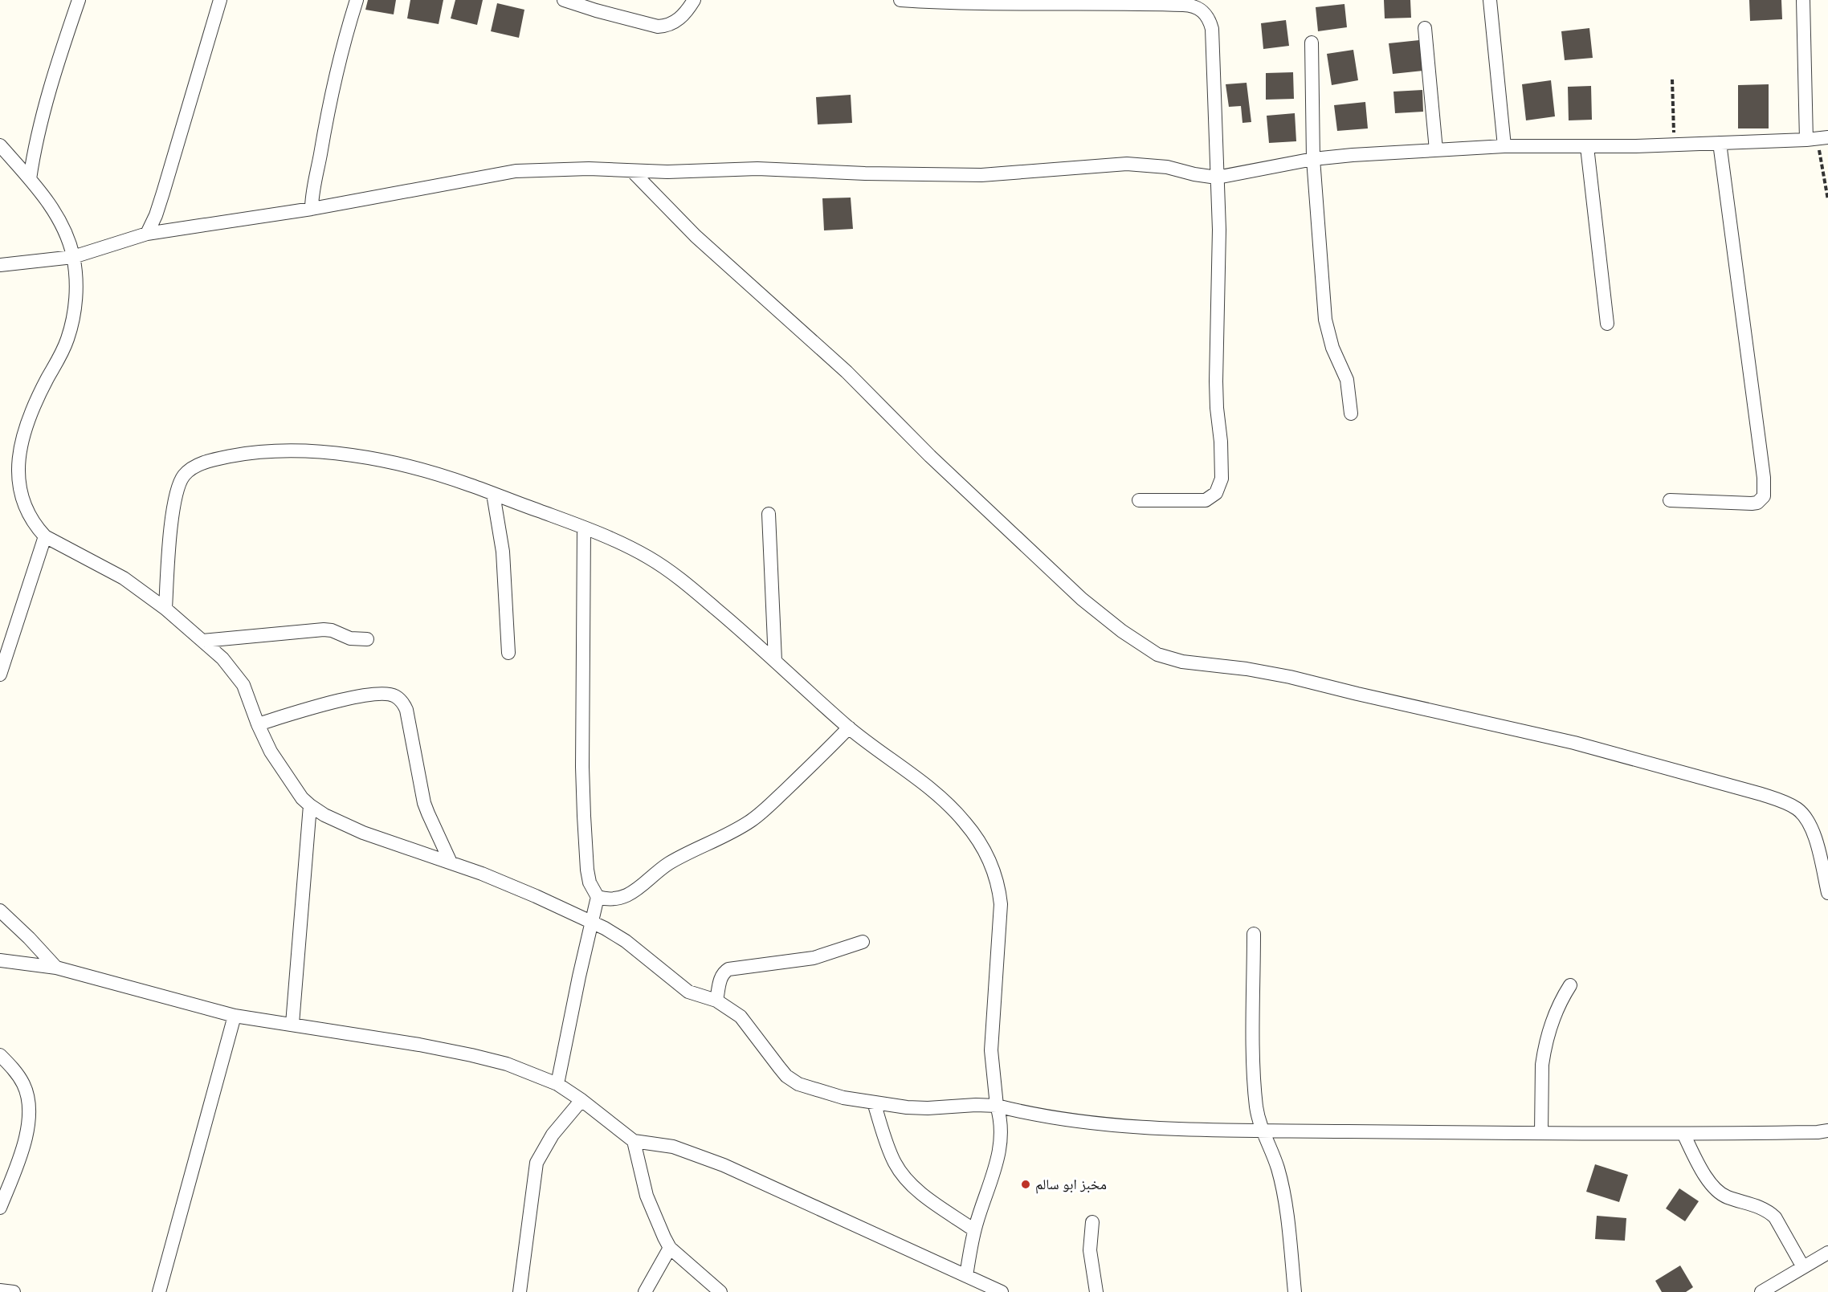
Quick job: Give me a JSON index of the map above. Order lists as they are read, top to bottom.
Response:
{
  "places": ["مخبز ابو سالم"]
}
